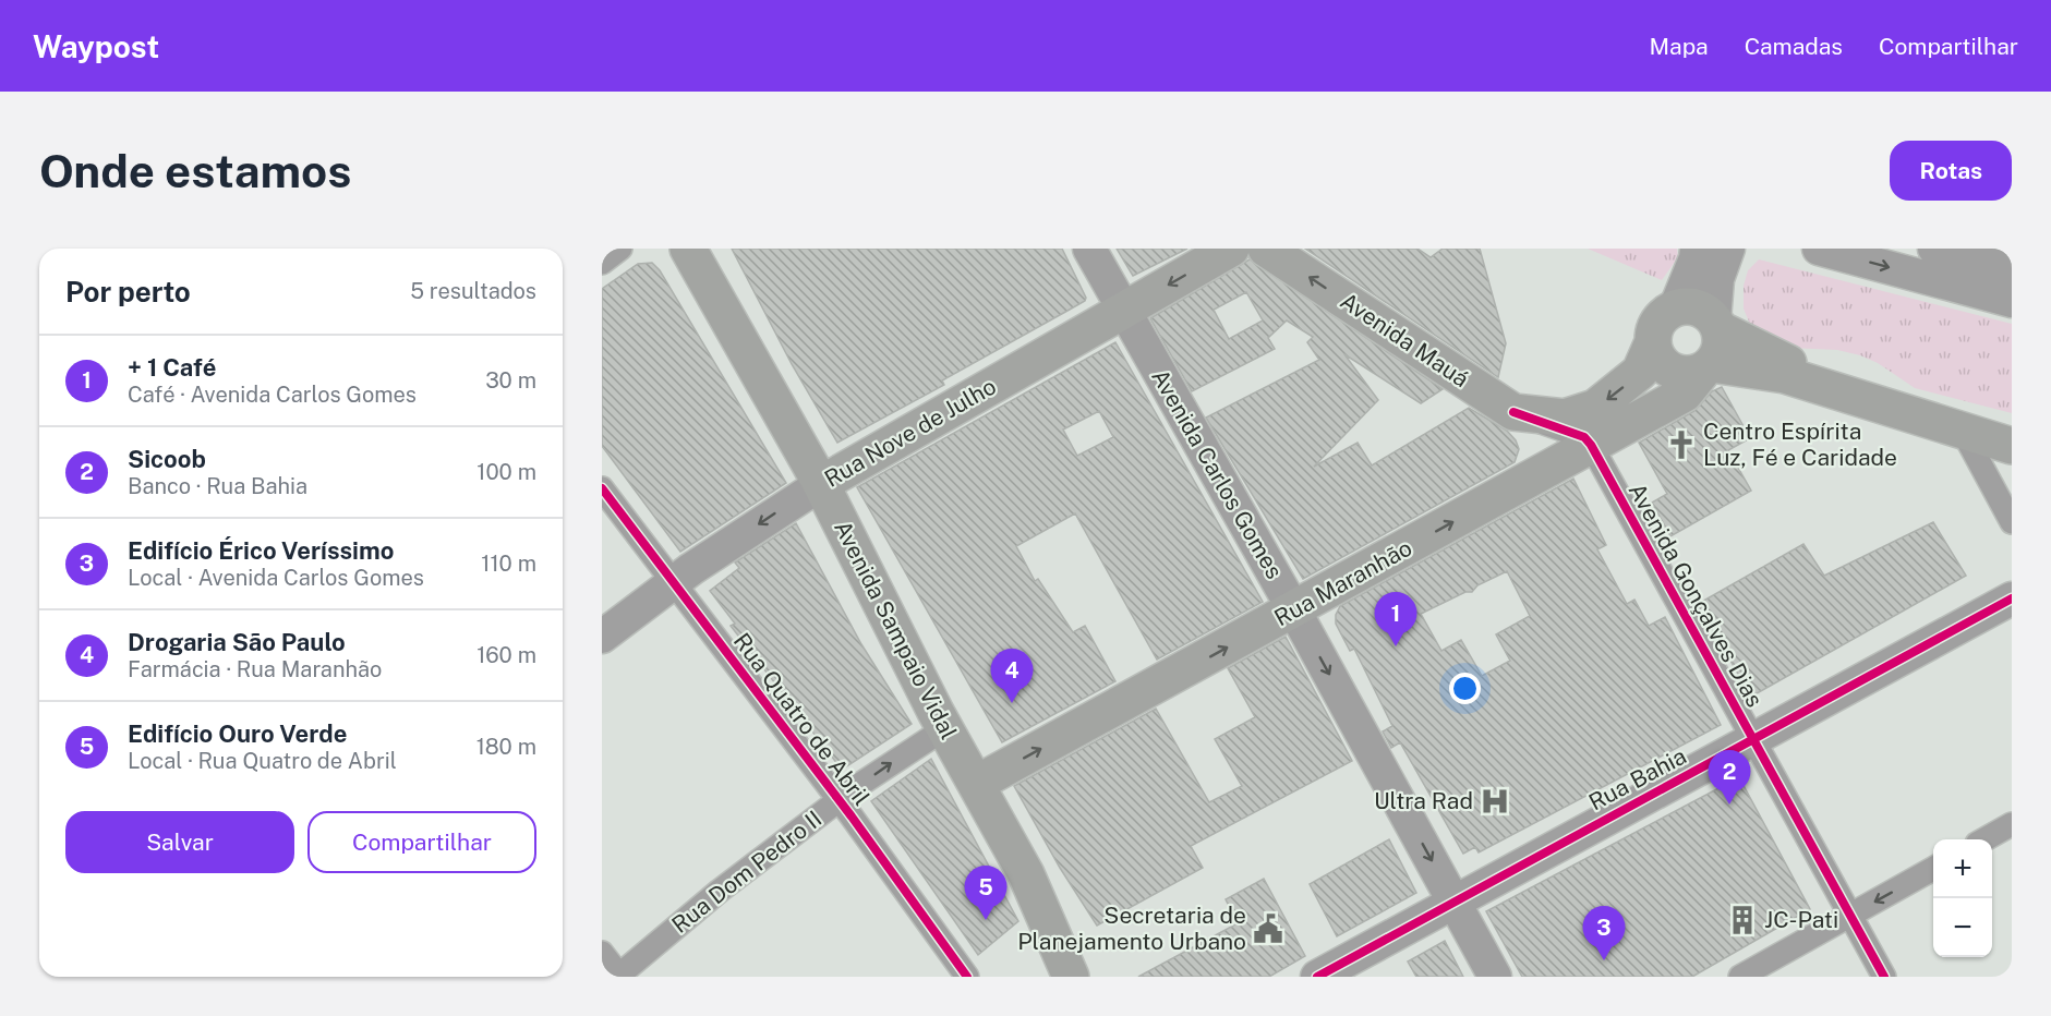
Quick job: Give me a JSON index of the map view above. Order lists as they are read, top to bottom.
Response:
{
  "streets": {
    "main road": [
      "Avenida Mauá",
      "Rua Nove de Julho",
      "Rua Maranhão",
      "Avenida Sampaio Vidal"
    ],
    "street": [
      "Avenida Carlos Gomes",
      "Avenida Gonçalves Dias",
      "Rua Quatro de Abril",
      "Rua Bahia",
      "Rua Dom Pedro II"
    ]
  },
  "crossings": [
    ["Rua Nove de Julho", "Avenida Carlos Gomes"],
    ["Rua Nove de Julho", "Avenida Sampaio Vidal"],
    ["Rua Nove de Julho", "Rua Quatro de Abril"],
    ["Avenida Carlos Gomes", "Rua Maranhão"],
    ["Avenida Carlos Gomes", "Rua Bahia"],
    ["Rua Maranhão", "Avenida Gonçalves Dias"],
    ["Rua Maranhão", "Avenida Sampaio Vidal"],
    ["Avenida Gonçalves Dias", "Rua Bahia"],
    ["Avenida Sampaio Vidal", "Rua Dom Pedro II"],
    ["Rua Quatro de Abril", "Rua Dom Pedro II"]
  ],
  "one_way": [
    "Avenida Mauá",
    "Rua Nove de Julho",
    "Avenida Carlos Gomes",
    "Rua Maranhão"
  ],
  "places": {
    "church": ["Centro Espírita Luz, Fé e Caridade"],
    "hospital": ["Ultra Rad"],
    "building": ["JC-Pati"],
    "public building": ["Secretaria de Planejamento Urbano"]
  },
  "page": {
    "header": "Waypost",
    "nav": ["Mapa", "Camadas", "Compartilhar"],
    "buttons": [
      "Rotas",
      ["Salvar", "Compartilhar"]
    ],
    "title": "Onde estamos",
    "heading": ["Por perto", "5 resultados"],
    "list": [
      {
        "mark": "1",
        "name": "+ 1 Café",
        "note": "Café · Avenida Carlos Gomes",
        "value": "30 m"
      },
      {
        "mark": "2",
        "name": "Sicoob",
        "note": "Banco · Rua Bahia",
        "value": "100 m"
      },
      {
        "mark": "3",
        "name": "Edifício Érico Veríssimo",
        "note": "Local · Avenida Carlos Gomes",
        "value": "110 m"
      },
      {
        "mark": "4",
        "name": "Drogaria São Paulo",
        "note": "Farmácia · Rua Maranhão",
        "value": "160 m"
      },
      {
        "mark": "5",
        "name": "Edifício Ouro Verde",
        "note": "Local · Rua Quatro de Abril",
        "value": "180 m"
      }
    ],
    "pins": [
      "1",
      "4",
      "2",
      "5",
      "3"
    ],
    "map_buttons": ["+", "−"]
  }
}
